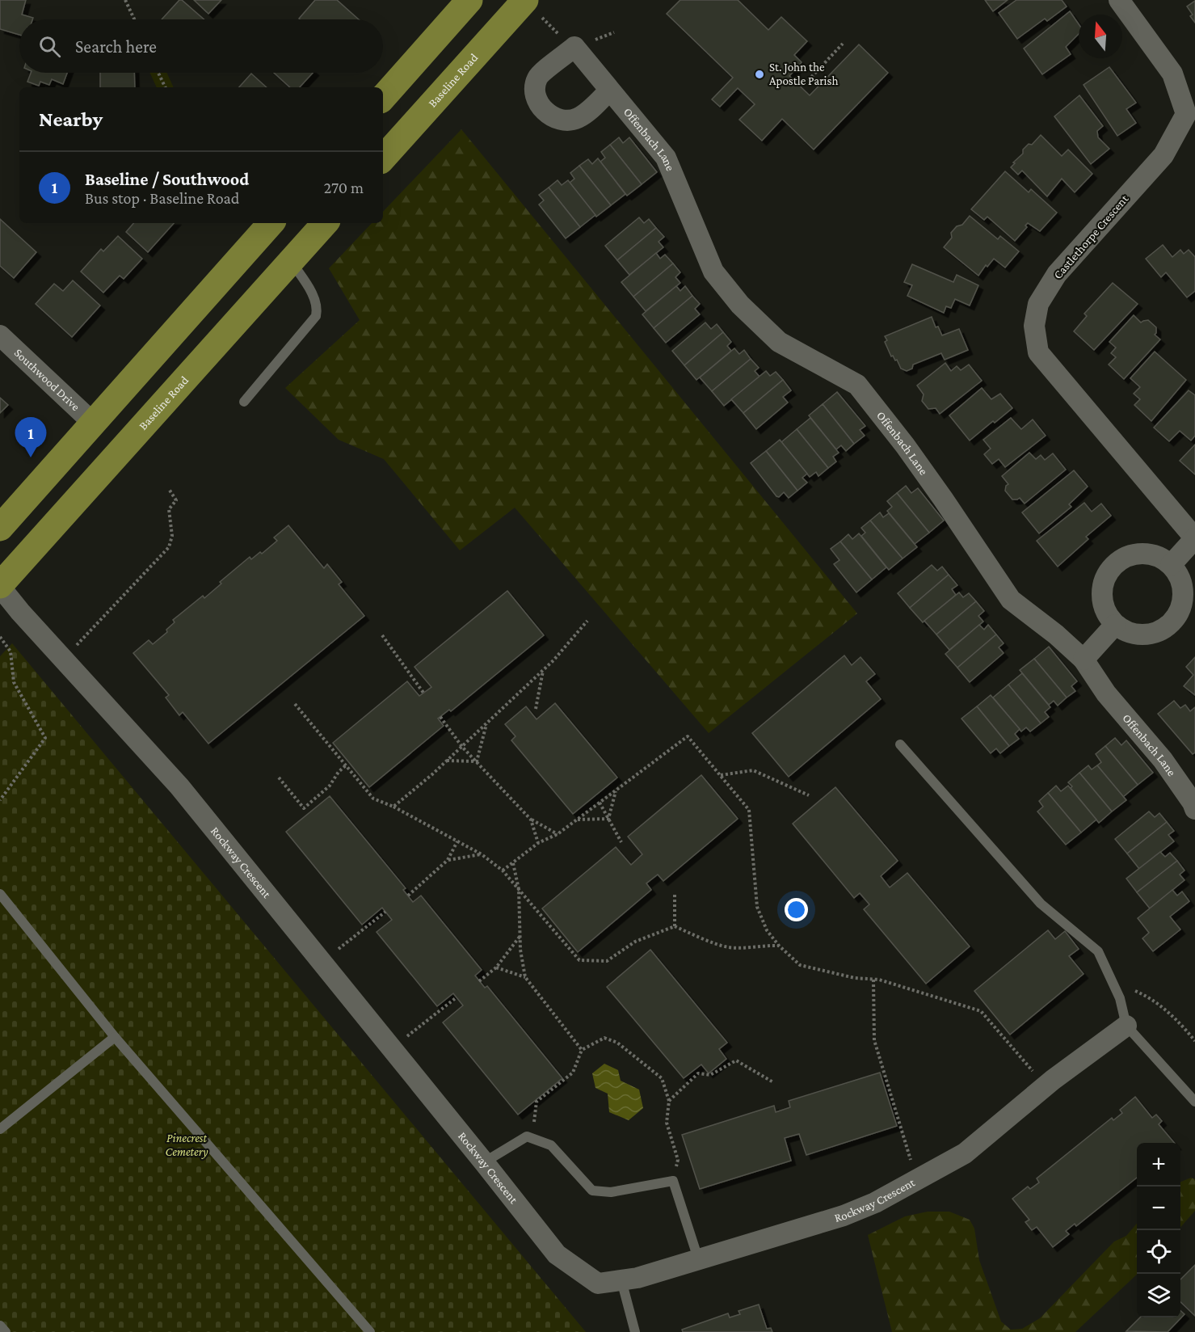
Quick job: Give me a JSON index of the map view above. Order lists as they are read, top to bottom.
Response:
{
  "streets": {
    "main road": ["Baseline Road"],
    "street": [
      "Offenbach Lane",
      "Castlethorpe Crescent",
      "Southwood Drive",
      "Rockway Crescent"
    ]
  },
  "crossings": [
    ["Baseline Road", "Rockway Crescent"]
  ],
  "parks": ["Pinecrest Cemetery"],
  "places": ["St. John the Apostle Parish"],
  "north": "top",
  "page": {
    "search": "Search here",
    "heading": "Nearby",
    "list": [
      {
        "mark": "1",
        "name": "Baseline / Southwood",
        "note": "Bus stop · Baseline Road",
        "value": "270 m"
      }
    ],
    "pins": "1",
    "map_buttons": ["+", "−"]
  }
}
